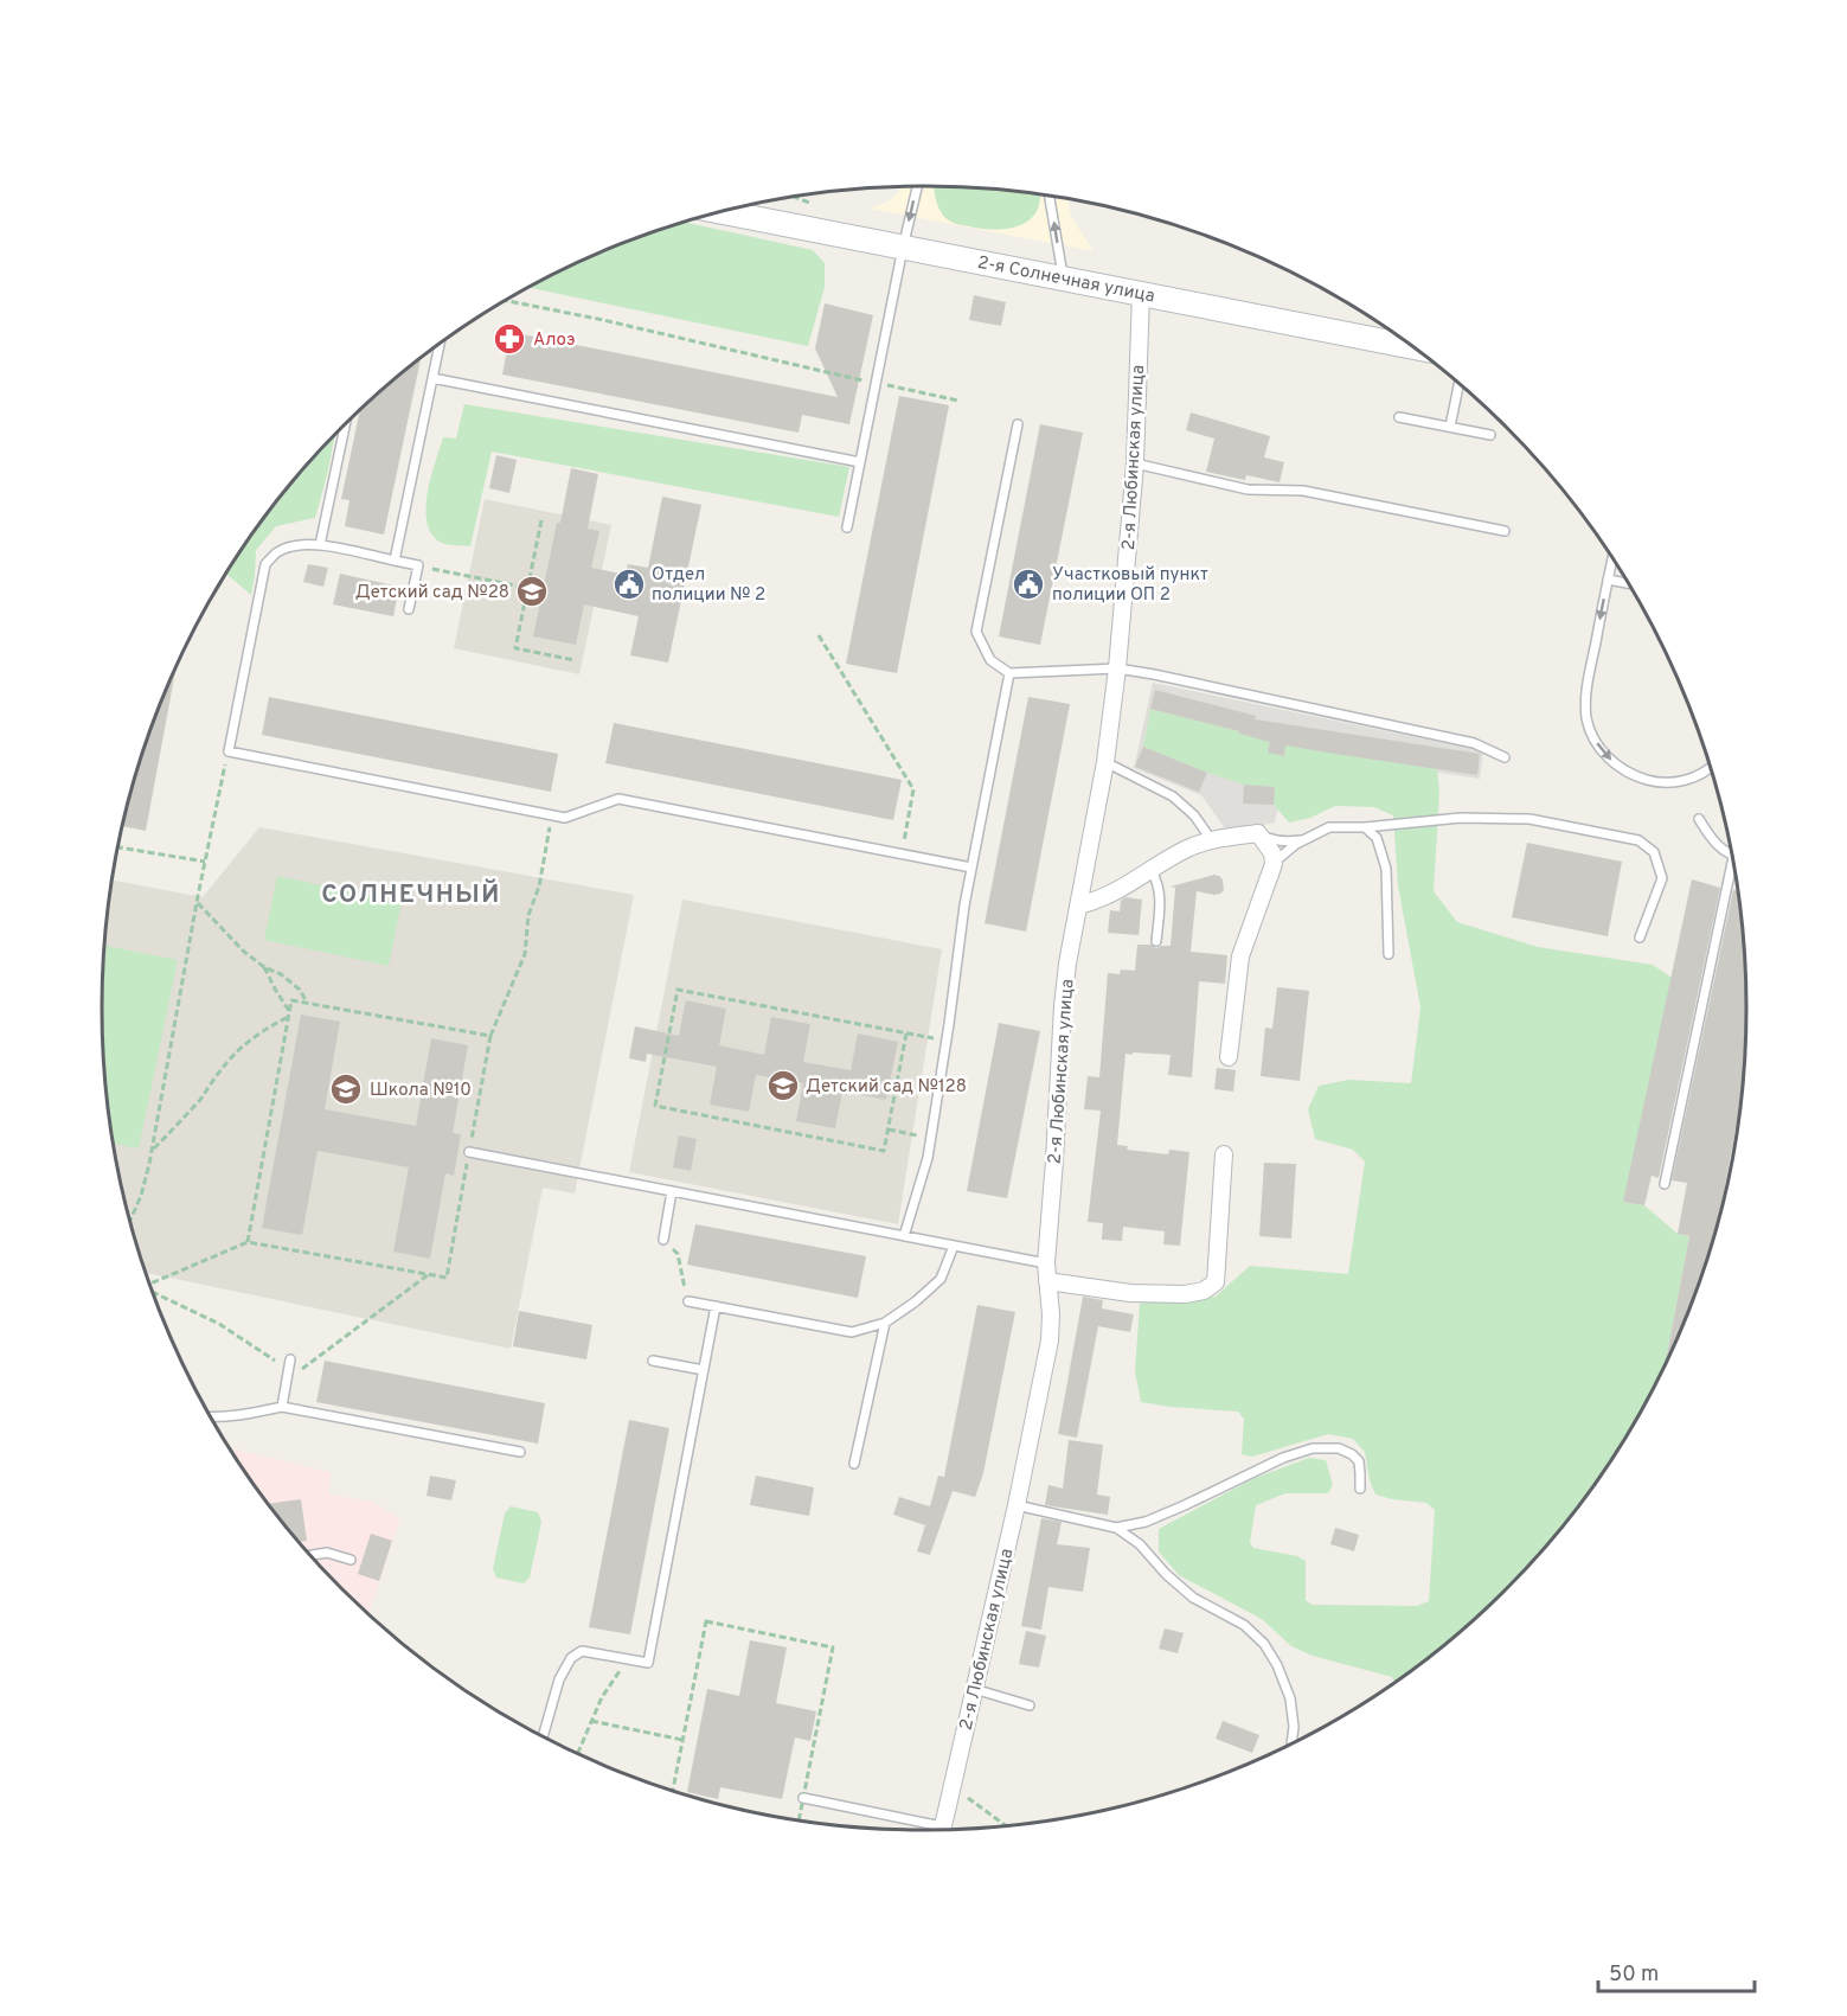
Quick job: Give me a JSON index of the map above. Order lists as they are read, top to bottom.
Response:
{
  "streets": {
    "main road": ["2-я Солнечная улица"],
    "street": ["2-я Любинская улица"]
  },
  "crossings": [
    ["2-я Солнечная улица", "2-я Любинская улица"]
  ],
  "districts": ["СОЛНЕЧНЫЙ"],
  "places": {
    "pharmacy": ["Алоэ"],
    "public building": ["Отдел полиции № 2", "Участковый пункт полиции ОП 2"],
    "school or university": ["Детский сад №28", "Детский сад №128", "Школа №10"]
  },
  "scale_bar": "50 m"
}
